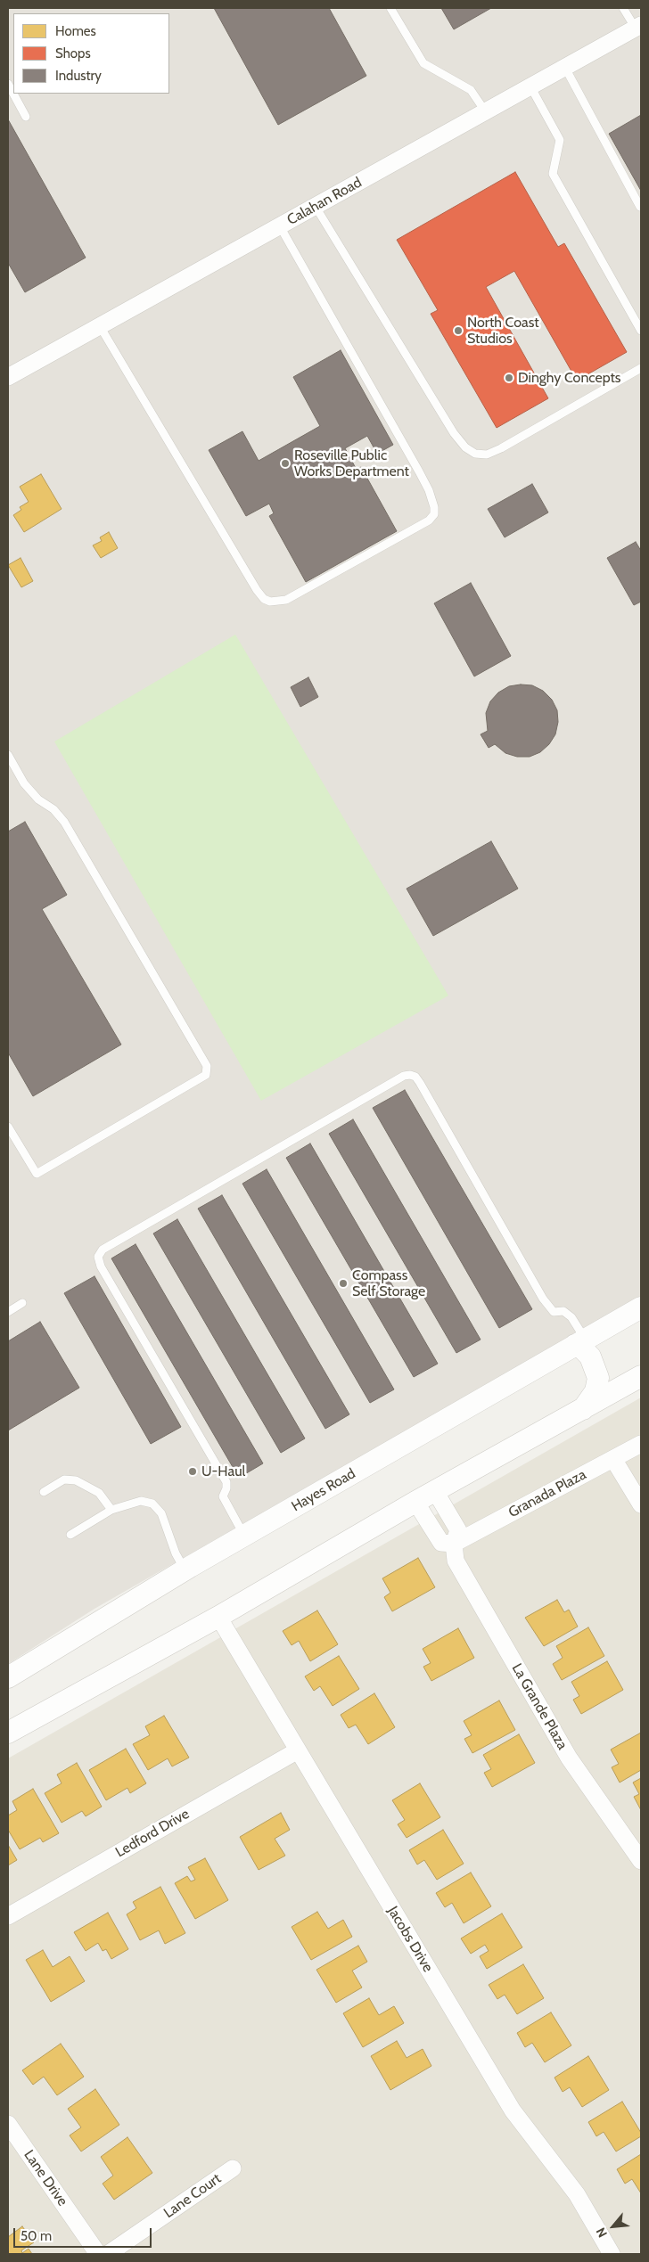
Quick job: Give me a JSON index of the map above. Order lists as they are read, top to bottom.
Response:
{
  "streets": {
    "street": [
      "Calahan Road",
      "Hayes Road",
      "Granada Plaza",
      "La Grande Plaza",
      "Ledford Drive",
      "Jacobs Drive",
      "Lane Drive",
      "Lane Court"
    ]
  },
  "crossings": [
    ["Granada Plaza", "La Grande Plaza"],
    ["Ledford Drive", "Jacobs Drive"]
  ],
  "places": [
    "North Coast Studios",
    "Dinghy Concepts",
    "Roseville Public Works Department",
    "Compass Self Storage",
    "U-Haul"
  ],
  "legend": ["Homes", "Shops", "Industry"],
  "scale_bar": "50 m",
  "north": "bottom left"
}
